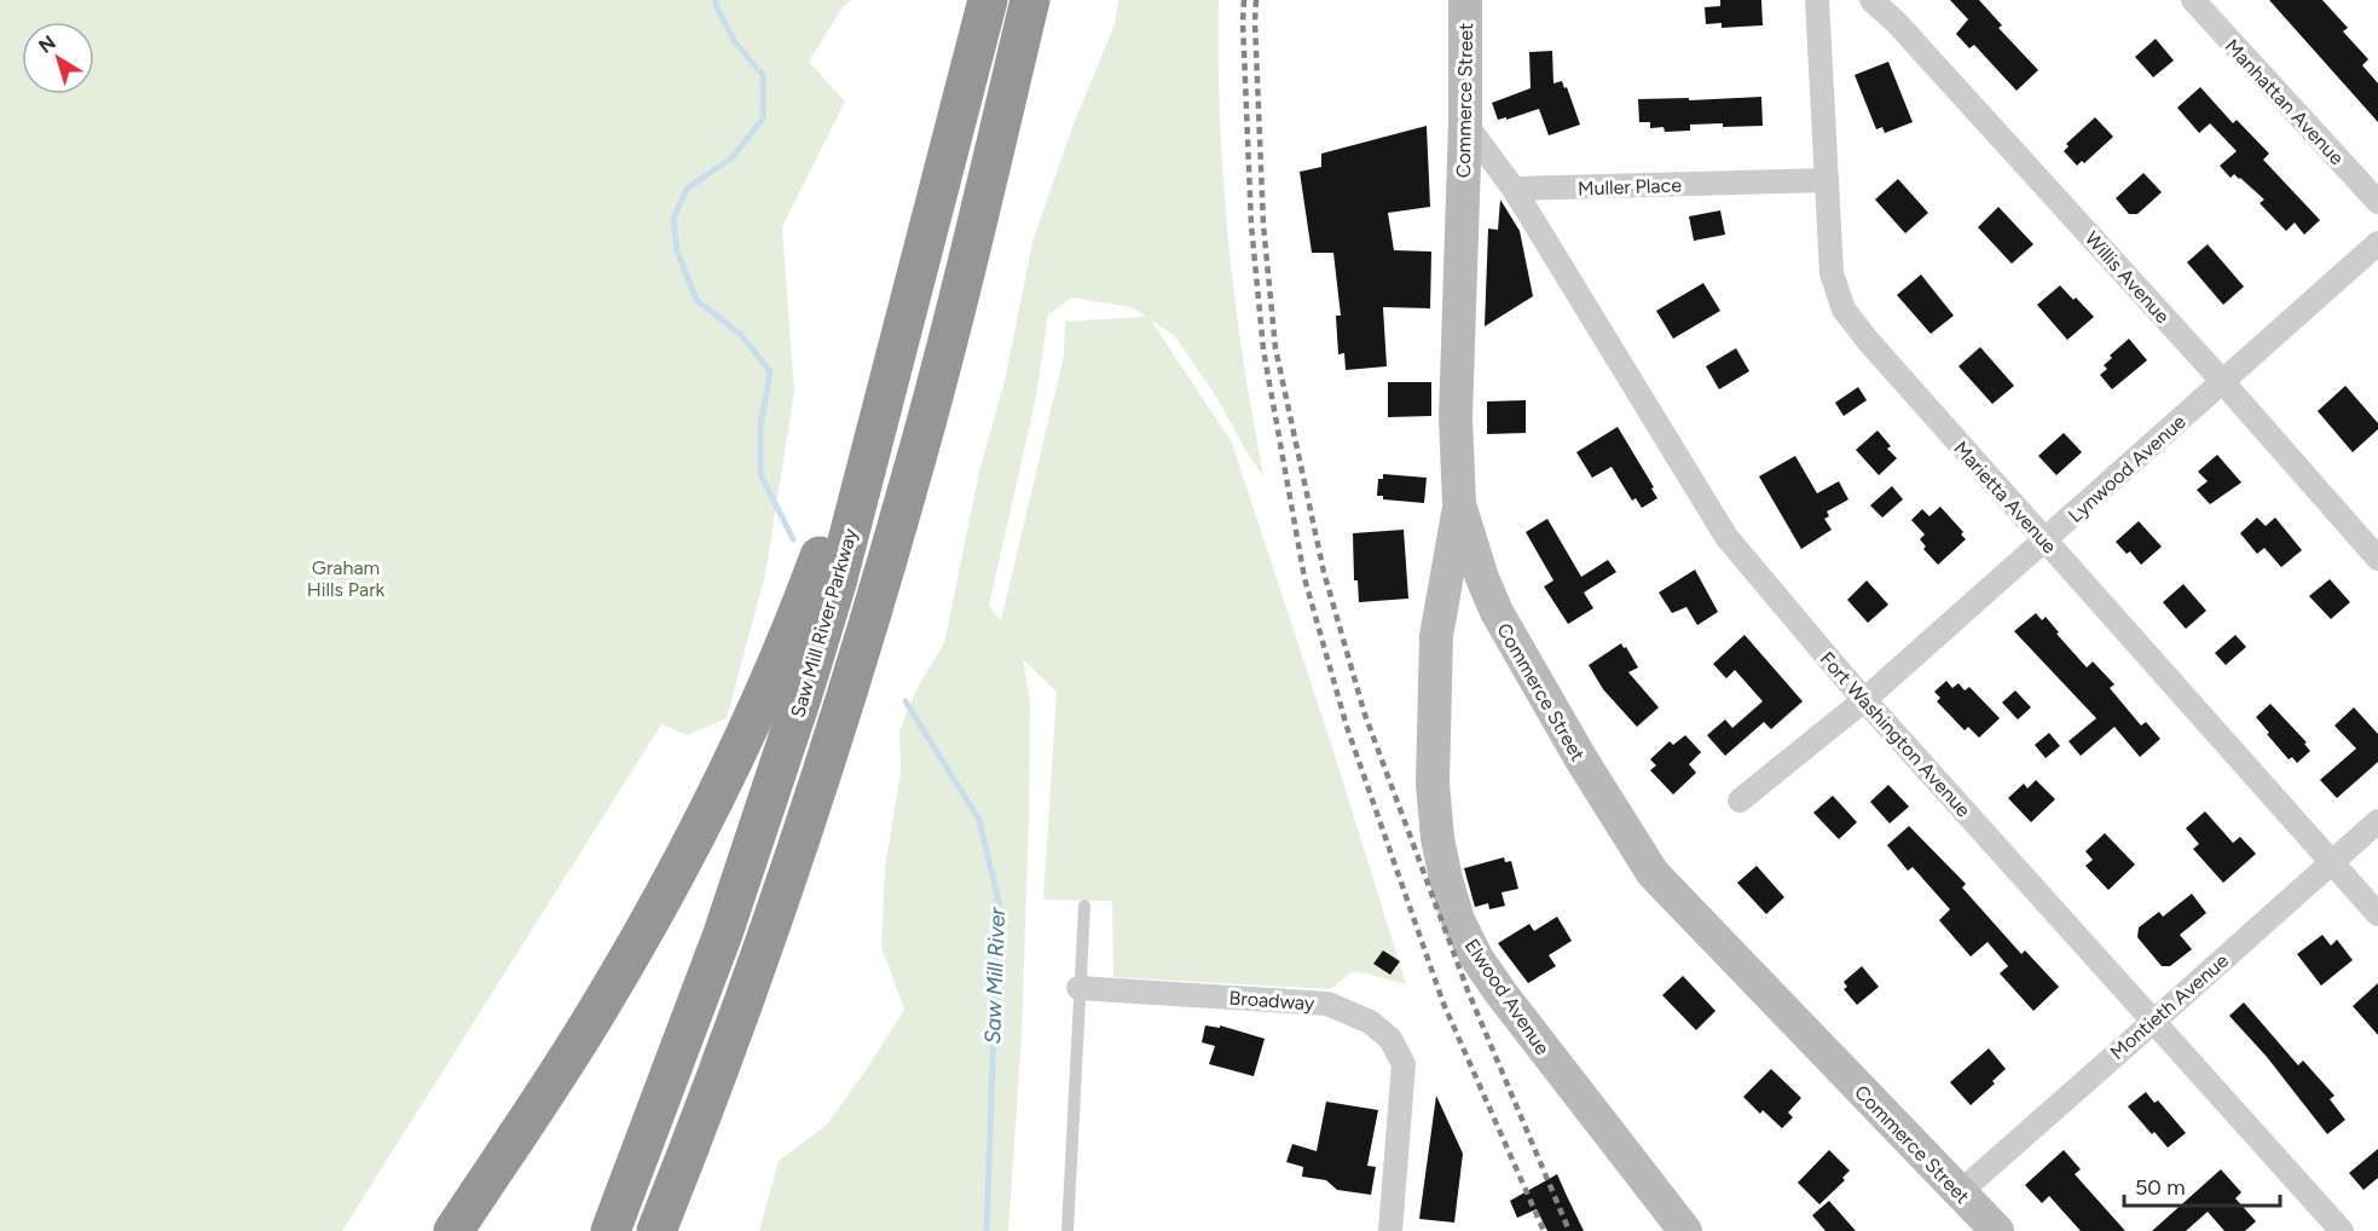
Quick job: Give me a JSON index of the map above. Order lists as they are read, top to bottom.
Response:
{
  "streets": {
    "highway": ["Saw Mill River Parkway"],
    "main road": ["Commerce Street", "Elwood Avenue"],
    "street": [
      "Manhattan Avenue",
      "Muller Place",
      "Willis Avenue",
      "Lynwood Avenue",
      "Marietta Avenue",
      "Fort Washington Avenue",
      "Broadway",
      "Montieth Avenue"
    ]
  },
  "crossings": [
    ["Commerce Street", "Elwood Avenue"],
    ["Commerce Street", "Montieth Avenue"],
    ["Muller Place", "Marietta Avenue"],
    ["Muller Place", "Fort Washington Avenue"],
    ["Willis Avenue", "Lynwood Avenue"],
    ["Lynwood Avenue", "Marietta Avenue"],
    ["Lynwood Avenue", "Fort Washington Avenue"],
    ["Marietta Avenue", "Montieth Avenue"],
    ["Fort Washington Avenue", "Montieth Avenue"]
  ],
  "water": ["Saw Mill River"],
  "parks": ["Graham Hills Park"],
  "scale_bar": "50 m",
  "north": "top left"
}
